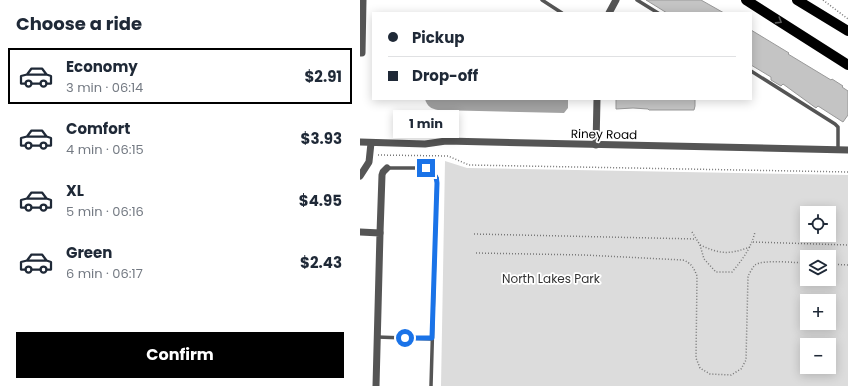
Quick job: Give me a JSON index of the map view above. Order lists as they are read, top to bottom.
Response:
{
  "streets": {
    "street": ["Riney Road"]
  },
  "parks": ["North Lakes Park"],
  "page": {
    "heading": "Choose a ride",
    "banner": ["Pickup", "Drop-off"],
    "list": [
      {
        "name": "Economy",
        "note": "3 min · 06:14",
        "value": "$2.91"
      },
      {
        "name": "Comfort",
        "note": "4 min · 06:15",
        "value": "$3.93"
      },
      {
        "name": "XL",
        "note": "5 min · 06:16",
        "value": "$4.95"
      },
      {
        "name": "Green",
        "note": "6 min · 06:17",
        "value": "$2.43"
      }
    ],
    "bubble": "1 min",
    "map_buttons": ["+", "−"],
    "buttons": "Confirm"
  }
}
